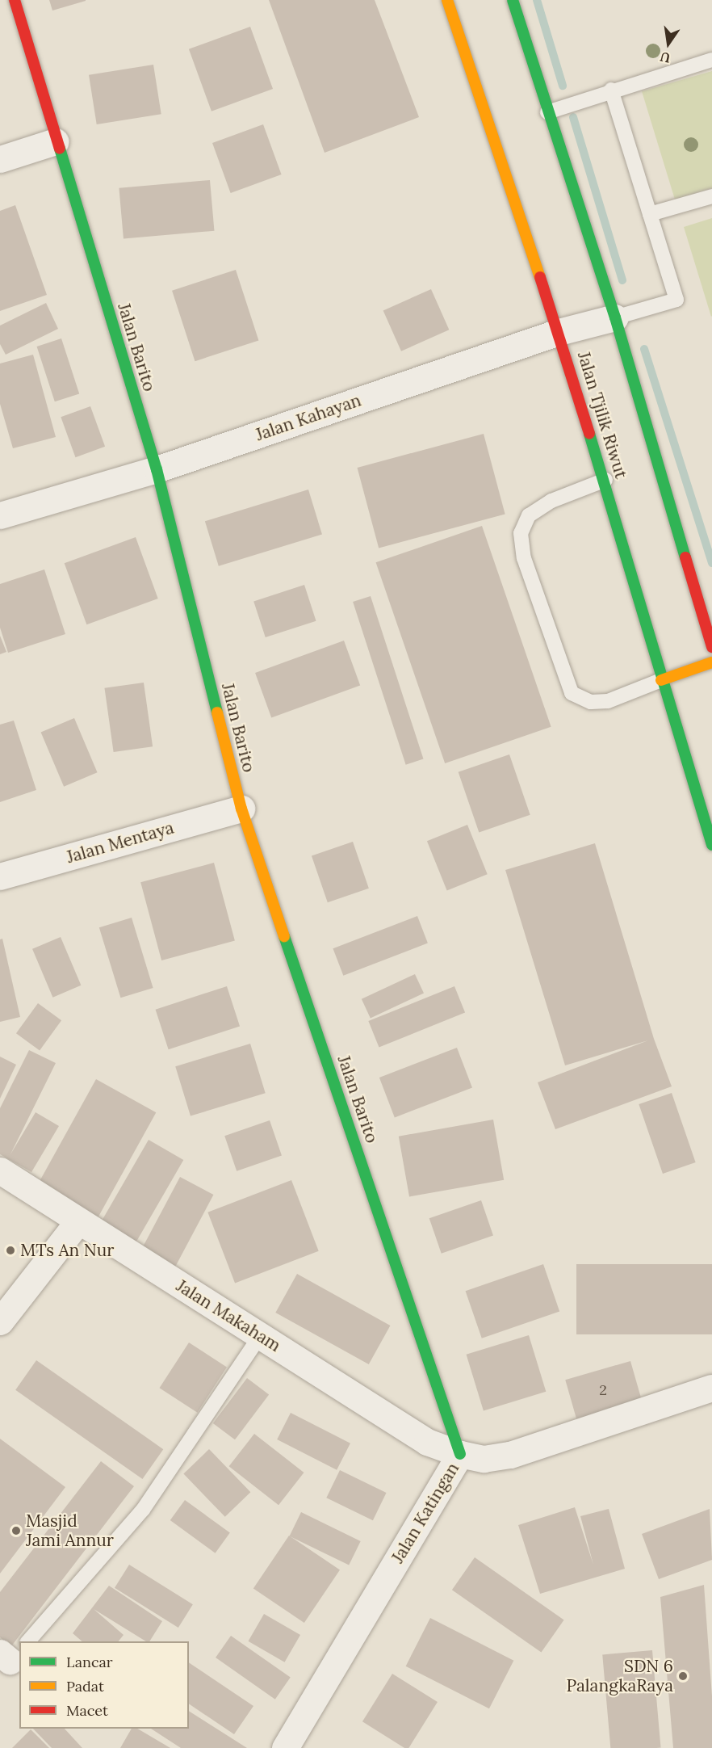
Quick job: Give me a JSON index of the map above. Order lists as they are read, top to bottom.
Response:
{
  "streets": {
    "main road": ["Jalan Barito", "Jalan Tjilik Riwut"],
    "street": [
      "Jalan Kahayan",
      "Jalan Mentaya",
      "Jalan Makaham",
      "Jalan Katingan"
    ]
  },
  "crossings": [
    ["Jalan Barito", "Jalan Kahayan"],
    ["Jalan Barito", "Jalan Mentaya"],
    ["Jalan Barito", "Jalan Makaham"],
    ["Jalan Barito", "Jalan Katingan"],
    ["Jalan Tjilik Riwut", "Jalan Kahayan"],
    ["Jalan Makaham", "Jalan Katingan"]
  ],
  "places": ["MTs An Nur", "Masjid Jami Annur", "SDN 6 PalangkaRaya"],
  "house_numbers": ["2"],
  "legend": ["Lancar", "Padat", "Macet"],
  "north": "bottom"
}
